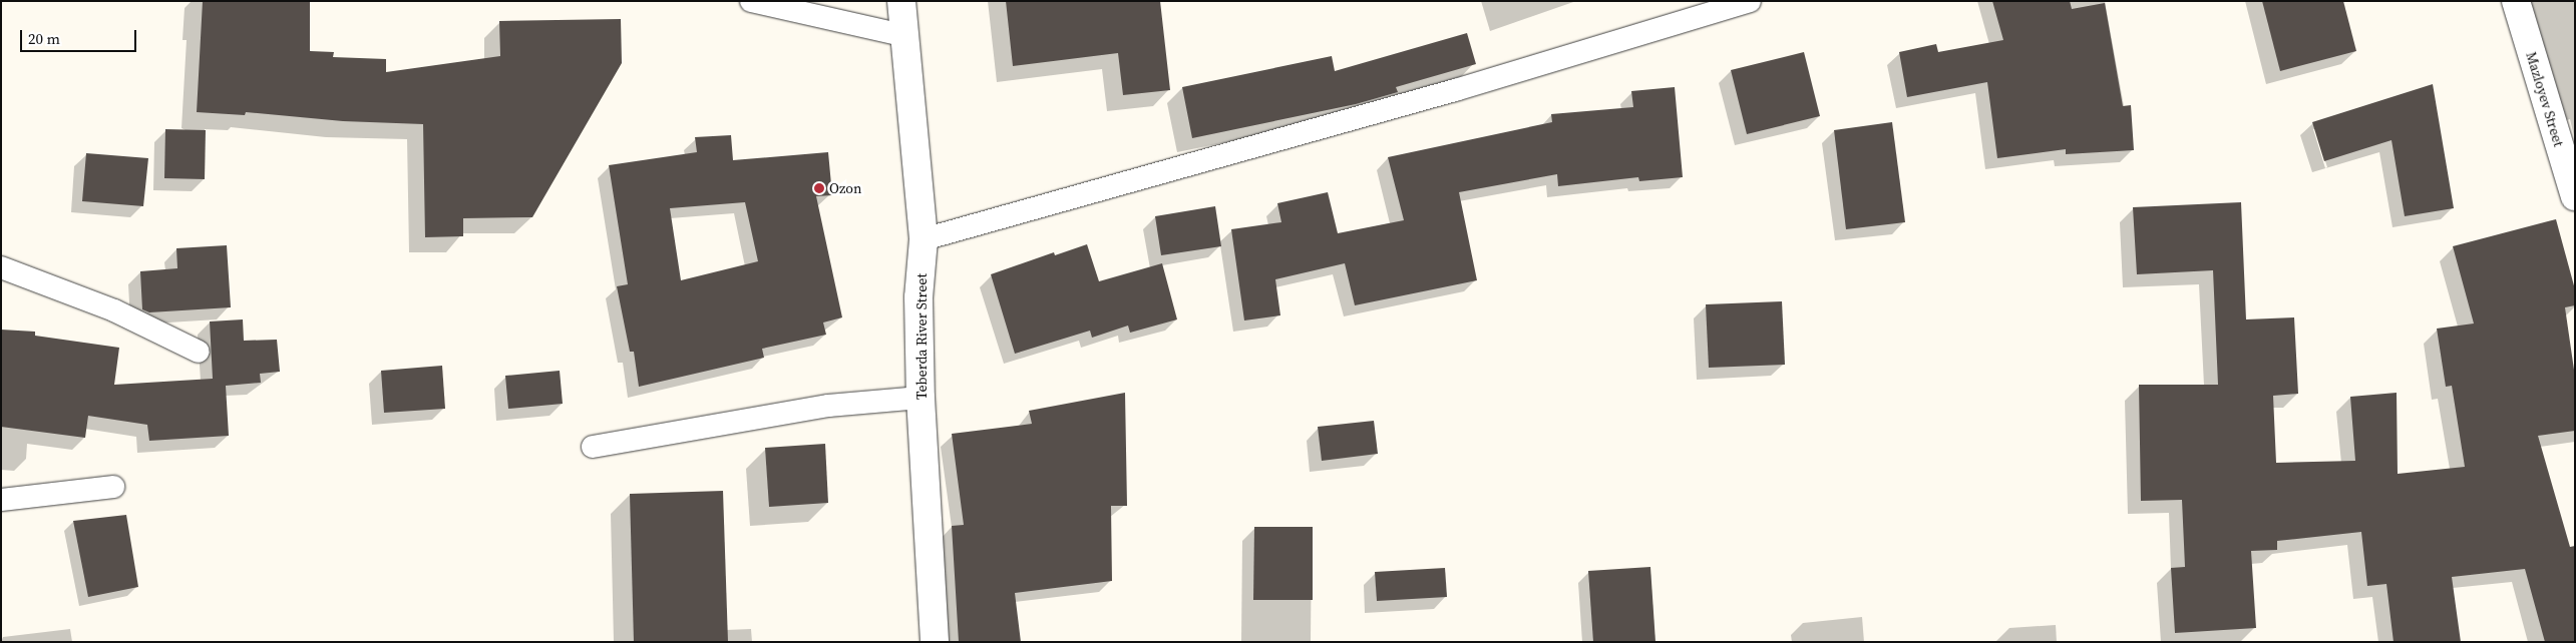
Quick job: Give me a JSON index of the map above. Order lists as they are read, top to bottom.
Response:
{
  "streets": {
    "street": ["Mazloyev Street", "Teberda River Street"]
  },
  "places": ["Ozon"],
  "scale_bar": "20 m"
}
